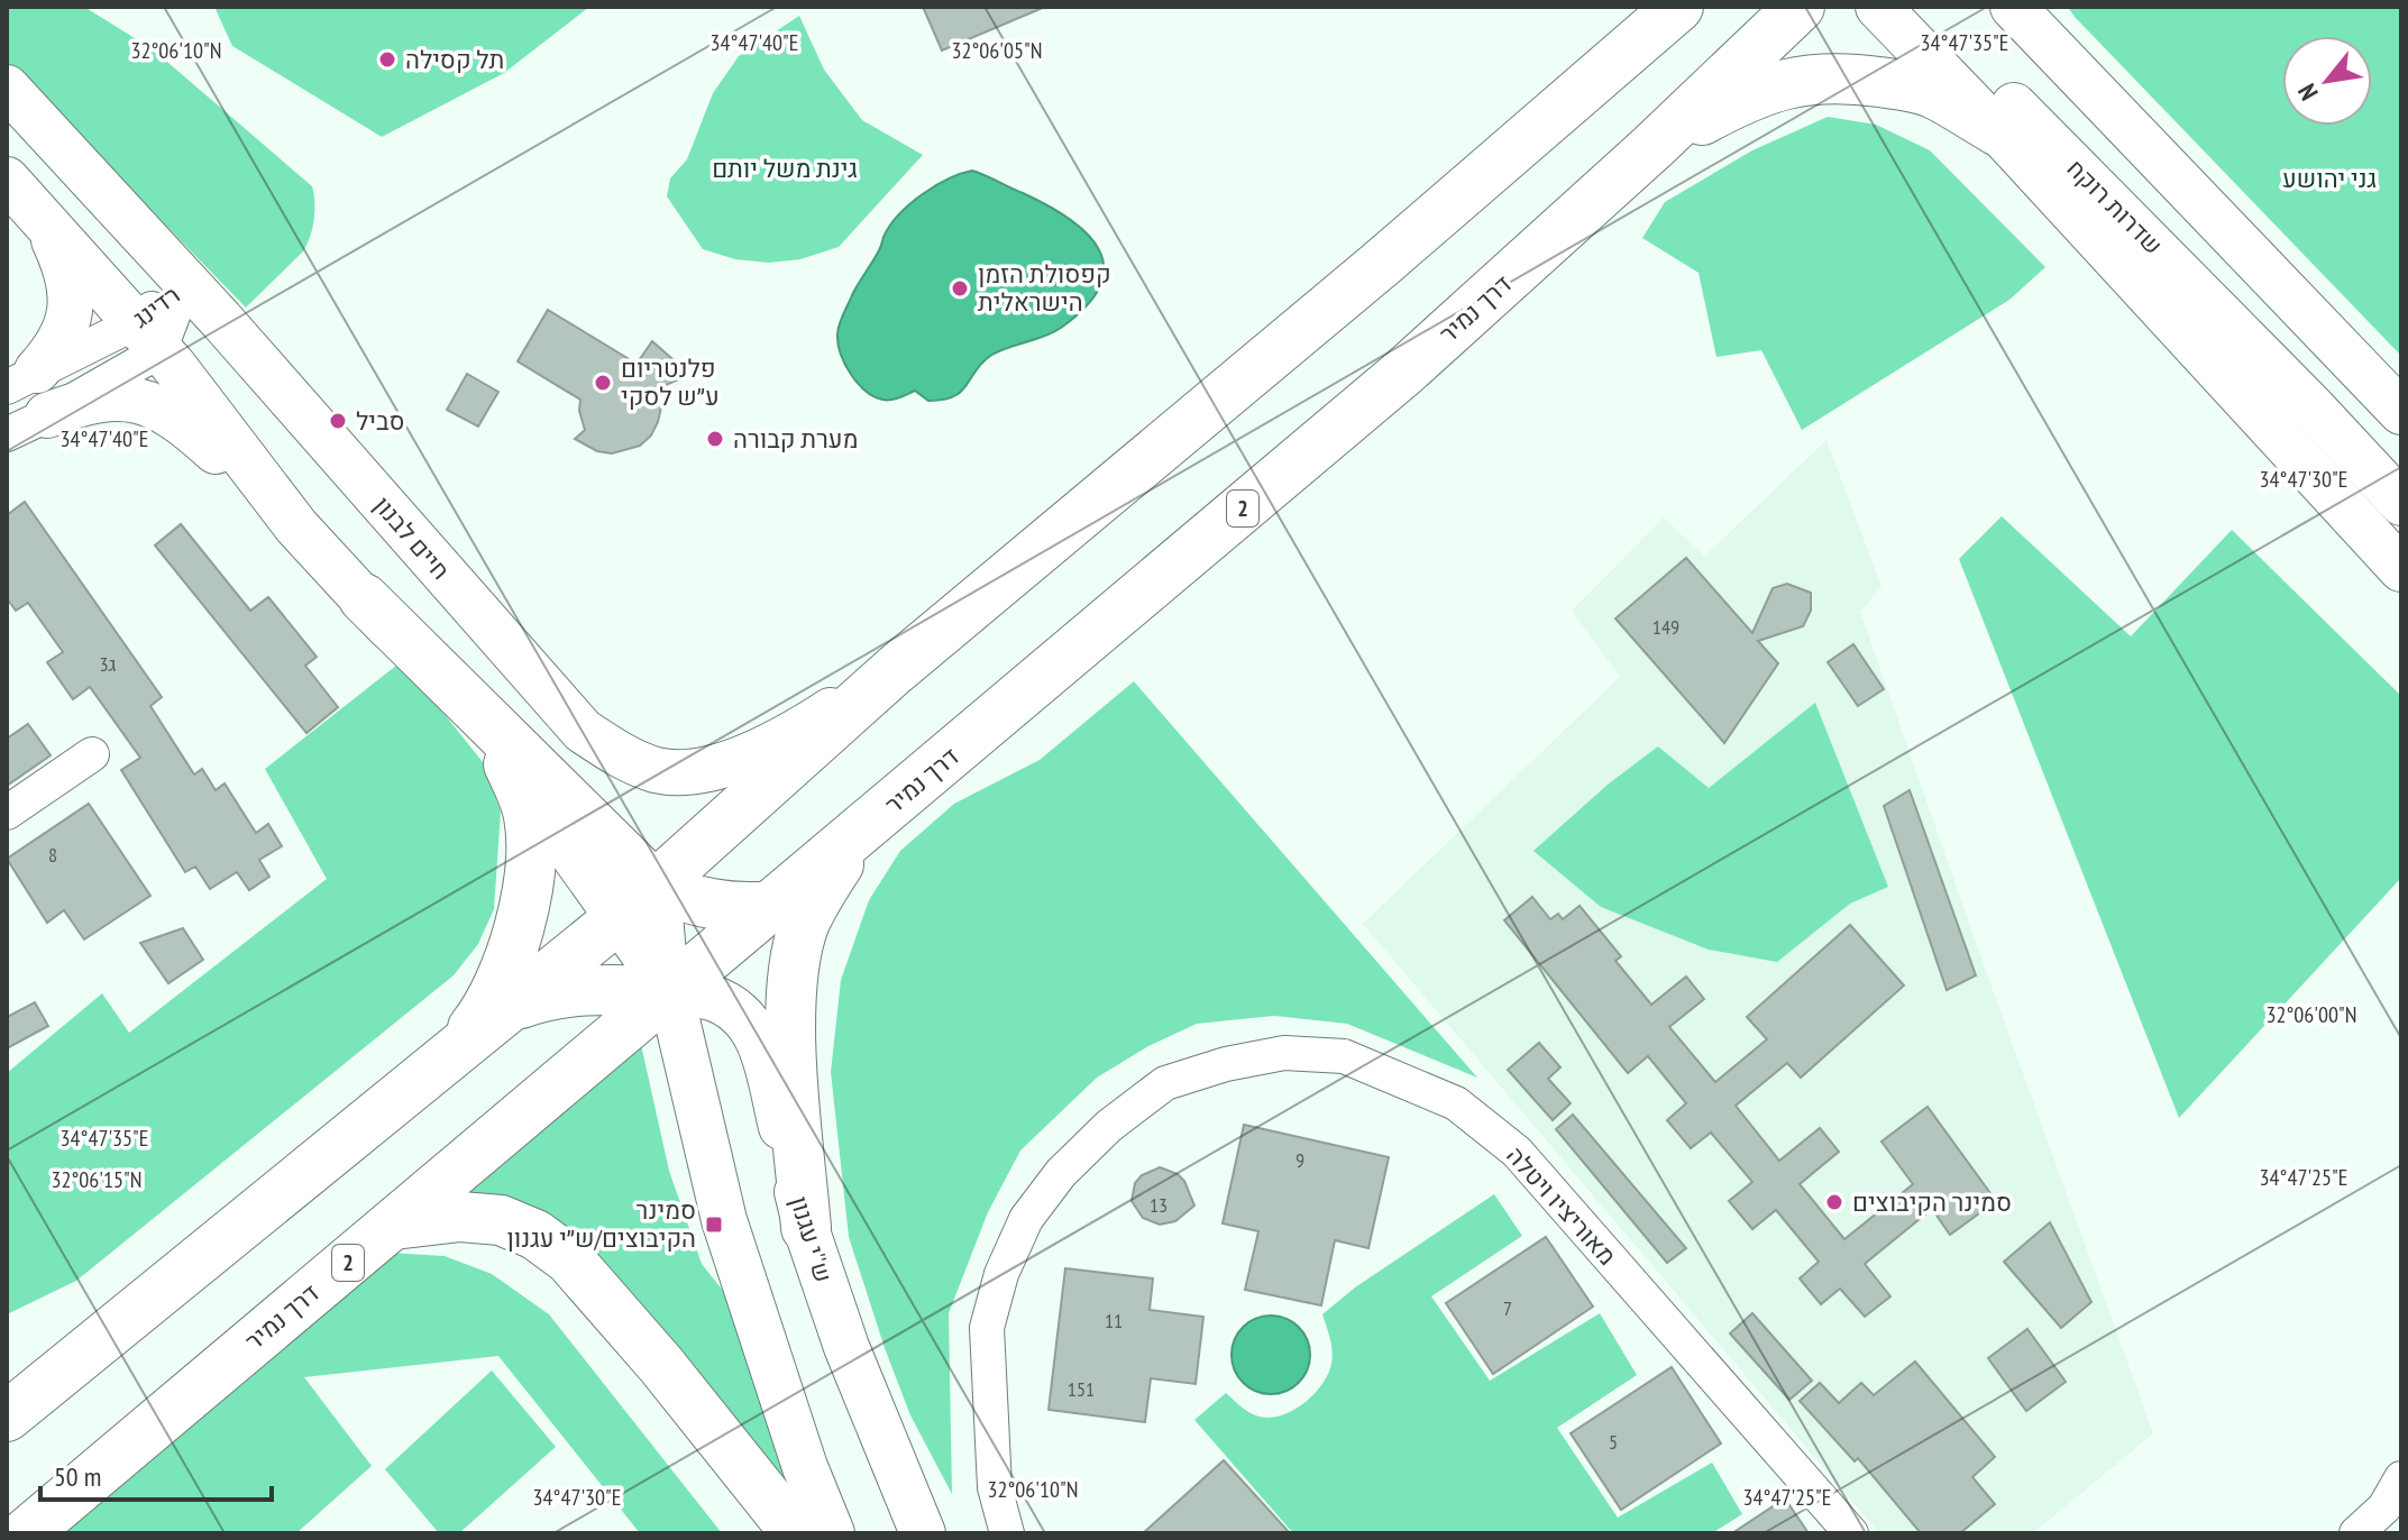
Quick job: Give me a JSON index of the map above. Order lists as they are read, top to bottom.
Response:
{
  "streets": {
    "highway": ["דרך נמיר", "2"],
    "main road": ["שדרות רוקח", "חיים לבנון", "ש''י עגנון"],
    "street": ["רדינג", "מאוריציו ויטלה"]
  },
  "crossings": [
    ["רדינג", "חיים לבנון"],
    ["דרך נמיר", "ש''י עגנון"]
  ],
  "parks": ["גינת משל יותם", "גני יהושע"],
  "places": {
    "other": [
      "תל קסילה",
      "קפסולת הזמן הישראלית",
      "פלנטריום ע״ש לסקי",
      "סביל",
      "מערת קבורה",
      "סמינר הקיבוצים"
    ],
    "transit": ["סמינר הקיבוצים/ש״י עגנון"]
  },
  "house_numbers": [
    "149",
    "3ג",
    "8",
    "9",
    "13",
    "7",
    "11",
    "151",
    "5"
  ],
  "scale_bar": "50 m",
  "north": "bottom left",
  "coordinates": [
    "34°47'40\"E",
    "34°47'35\"E",
    "32°06'10\"N",
    "32°06'05\"N",
    "34°47'30\"E",
    "32°06'00\"N",
    "34°47'25\"E",
    "32°06'15\"N"
  ]
}
